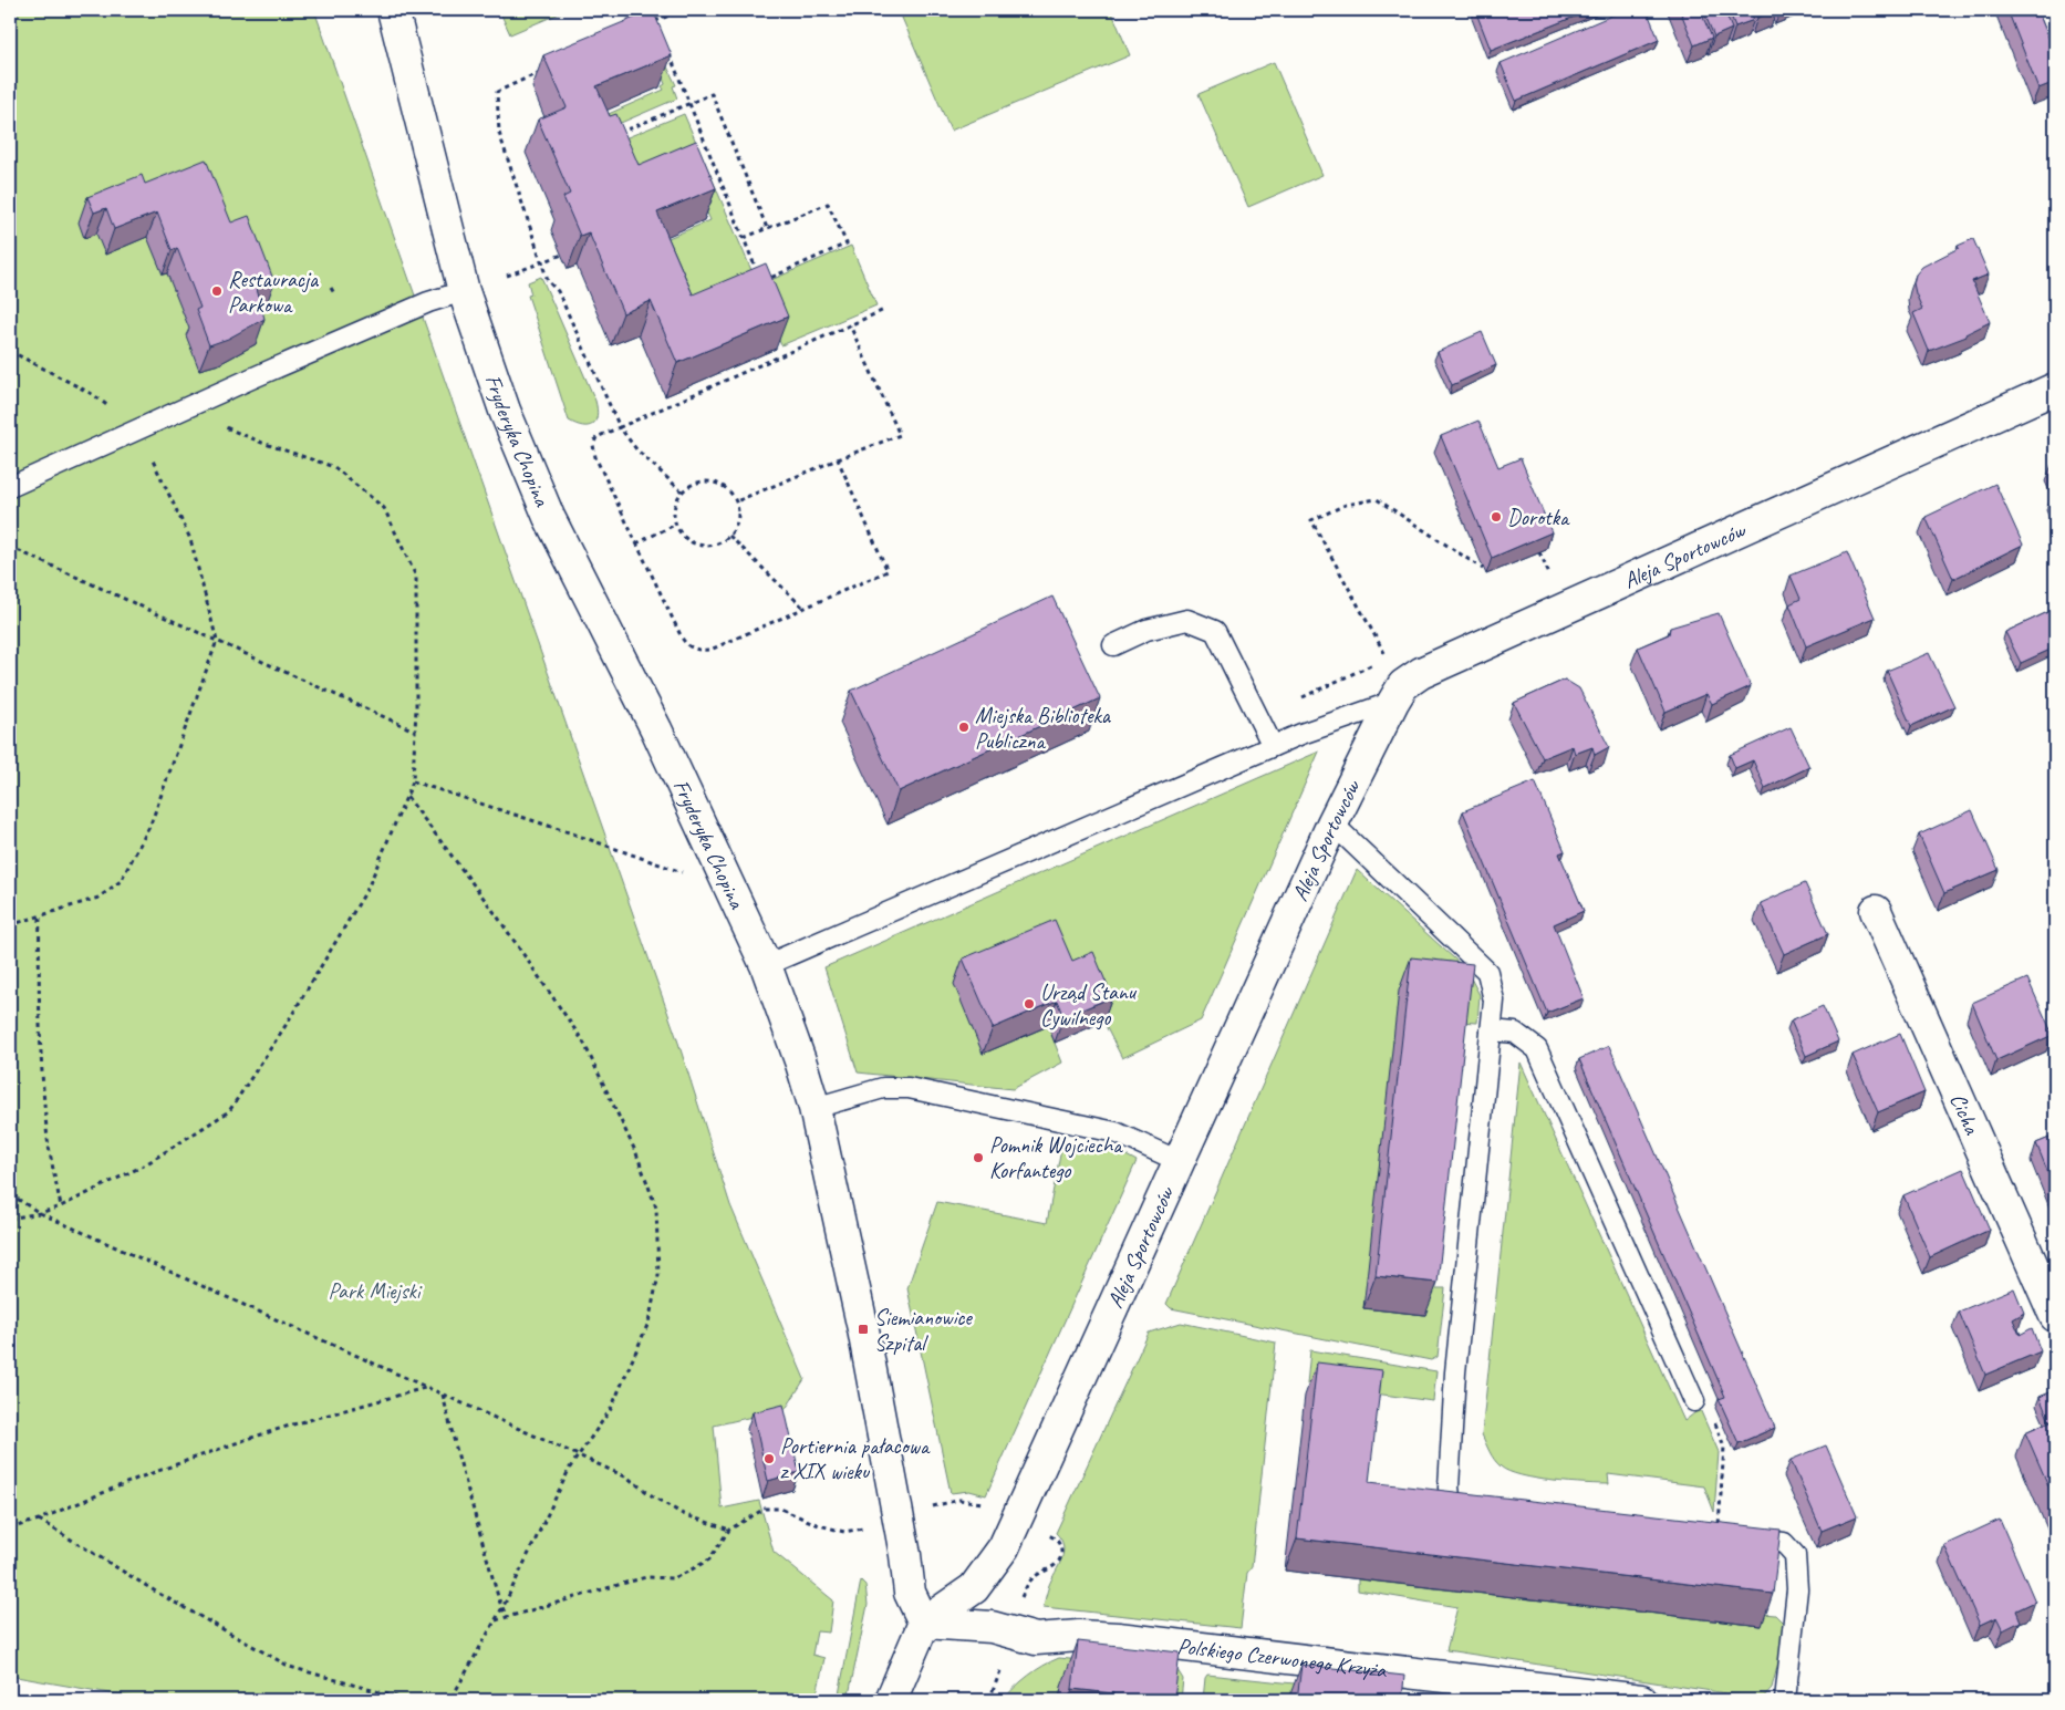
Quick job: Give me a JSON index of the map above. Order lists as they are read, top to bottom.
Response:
{
  "streets": {
    "street": [
      "Fryderyka Chopina",
      "Aleja Sportowców",
      "Cicha",
      "Polskiego Czerwonego Krzyża"
    ]
  },
  "crossings": [
    ["Fryderyka Chopina", "Aleja Sportowców"],
    ["Fryderyka Chopina", "Polskiego Czerwonego Krzyża"],
    ["Aleja Sportowców", "Polskiego Czerwonego Krzyża"]
  ],
  "parks": ["Park Miejski"],
  "places": {
    "other": [
      "Restauracja Parkowa",
      "Dorotka",
      "Miejska Biblioteka Publiczna",
      "Urząd Stanu Cywilnego",
      "Pomnik Wojciecha Korfantego",
      "Portiernia pałacowa z XIX wieku"
    ],
    "transit": ["Siemianowice Szpital"]
  }
}
